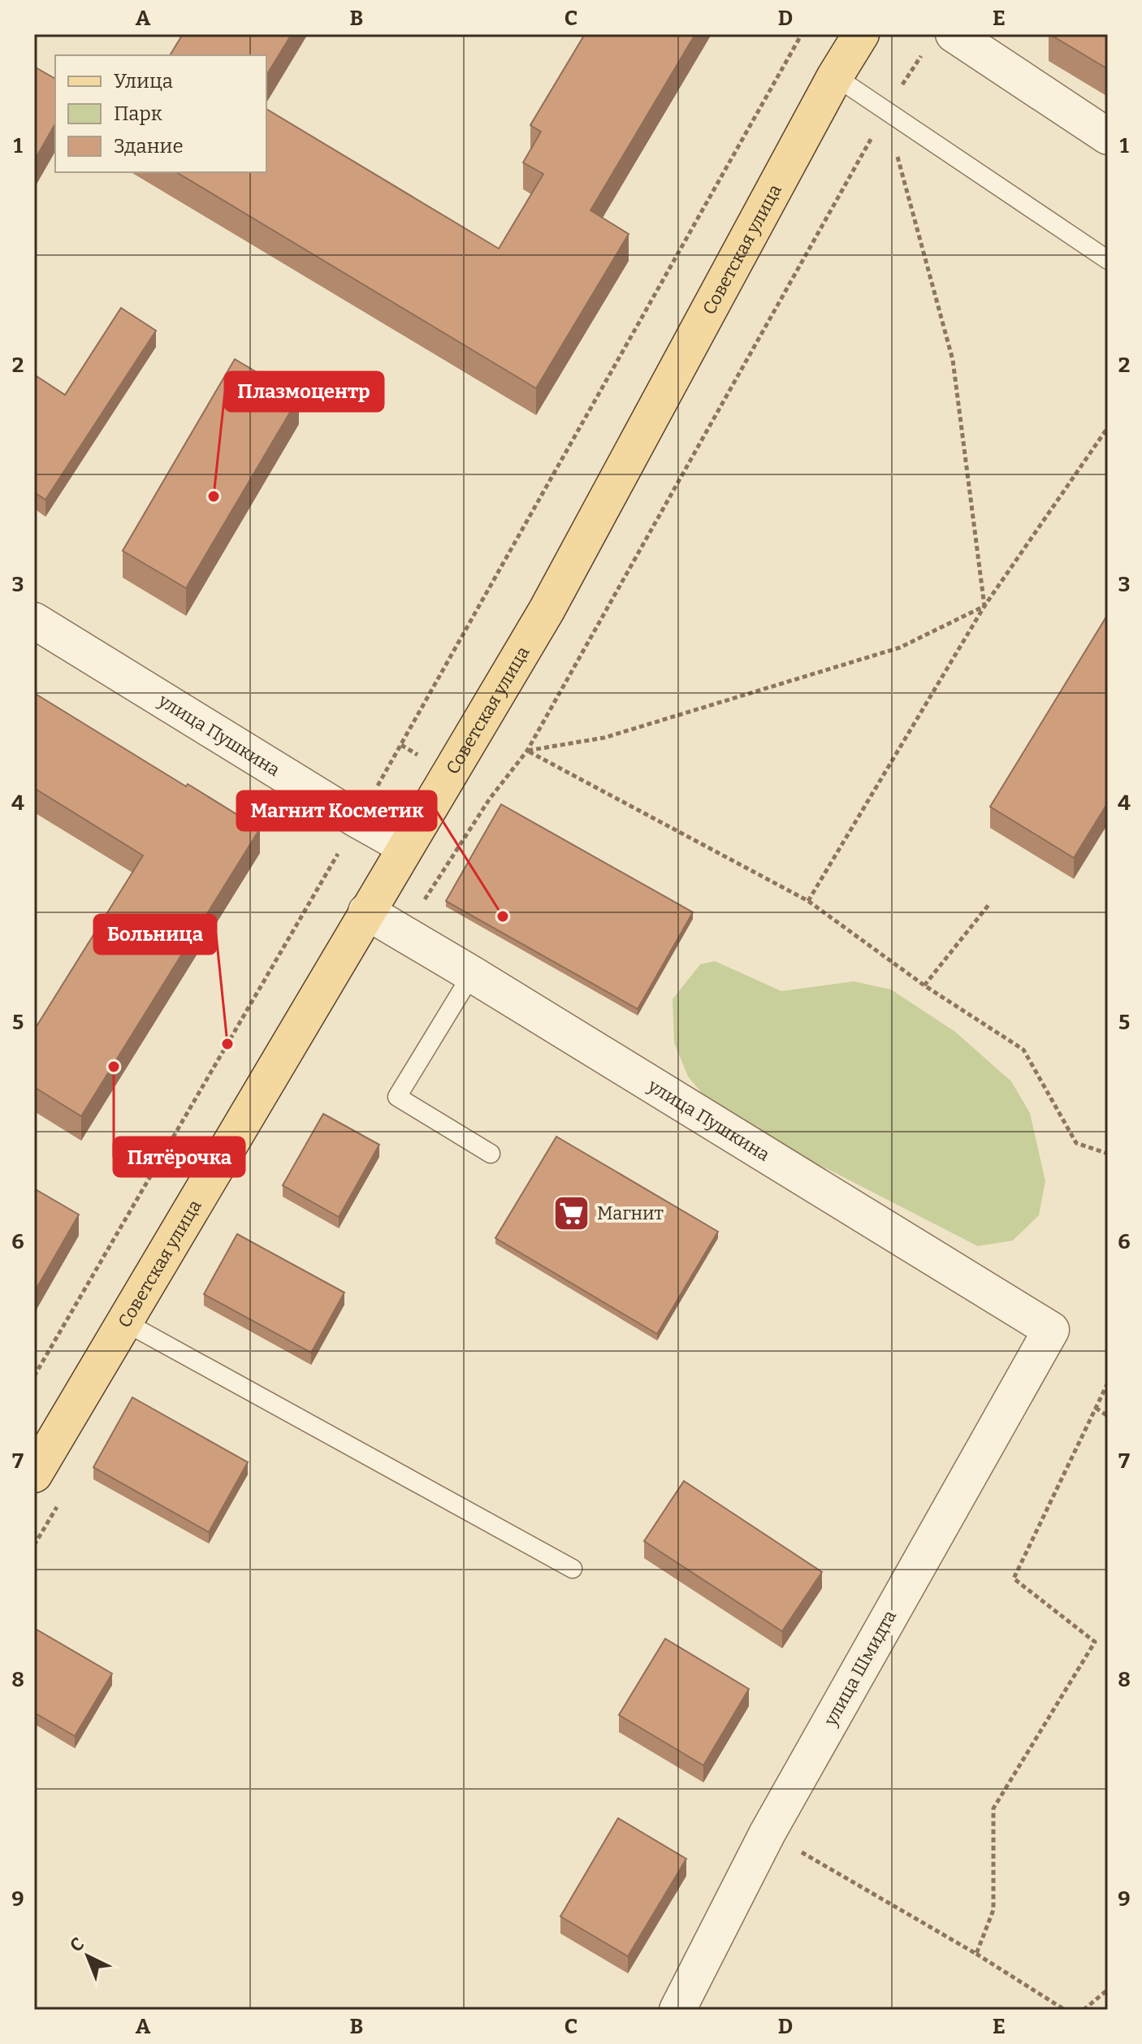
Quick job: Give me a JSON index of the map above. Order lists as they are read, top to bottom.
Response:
{
  "streets": {
    "main road": ["Советская улица"],
    "street": ["улица Пушкина", "улица Шмидта"]
  },
  "crossings": [
    ["Советская улица", "улица Пушкина"],
    ["улица Пушкина", "улица Шмидта"]
  ],
  "places": {
    "other": [
      "Плазмоцентр",
      "Магнит Косметик",
      "Больница",
      "Пятёрочка"
    ],
    "supermarket": ["Магнит"]
  },
  "legend": ["Улица", "Парк", "Здание"],
  "north": "top left",
  "grid": {
    "columns": [
      "A",
      "B",
      "C",
      "D",
      "E"
    ],
    "rows": [
      "1",
      "2",
      "3",
      "4",
      "5",
      "6",
      "7",
      "8",
      "9"
    ]
  }
}
